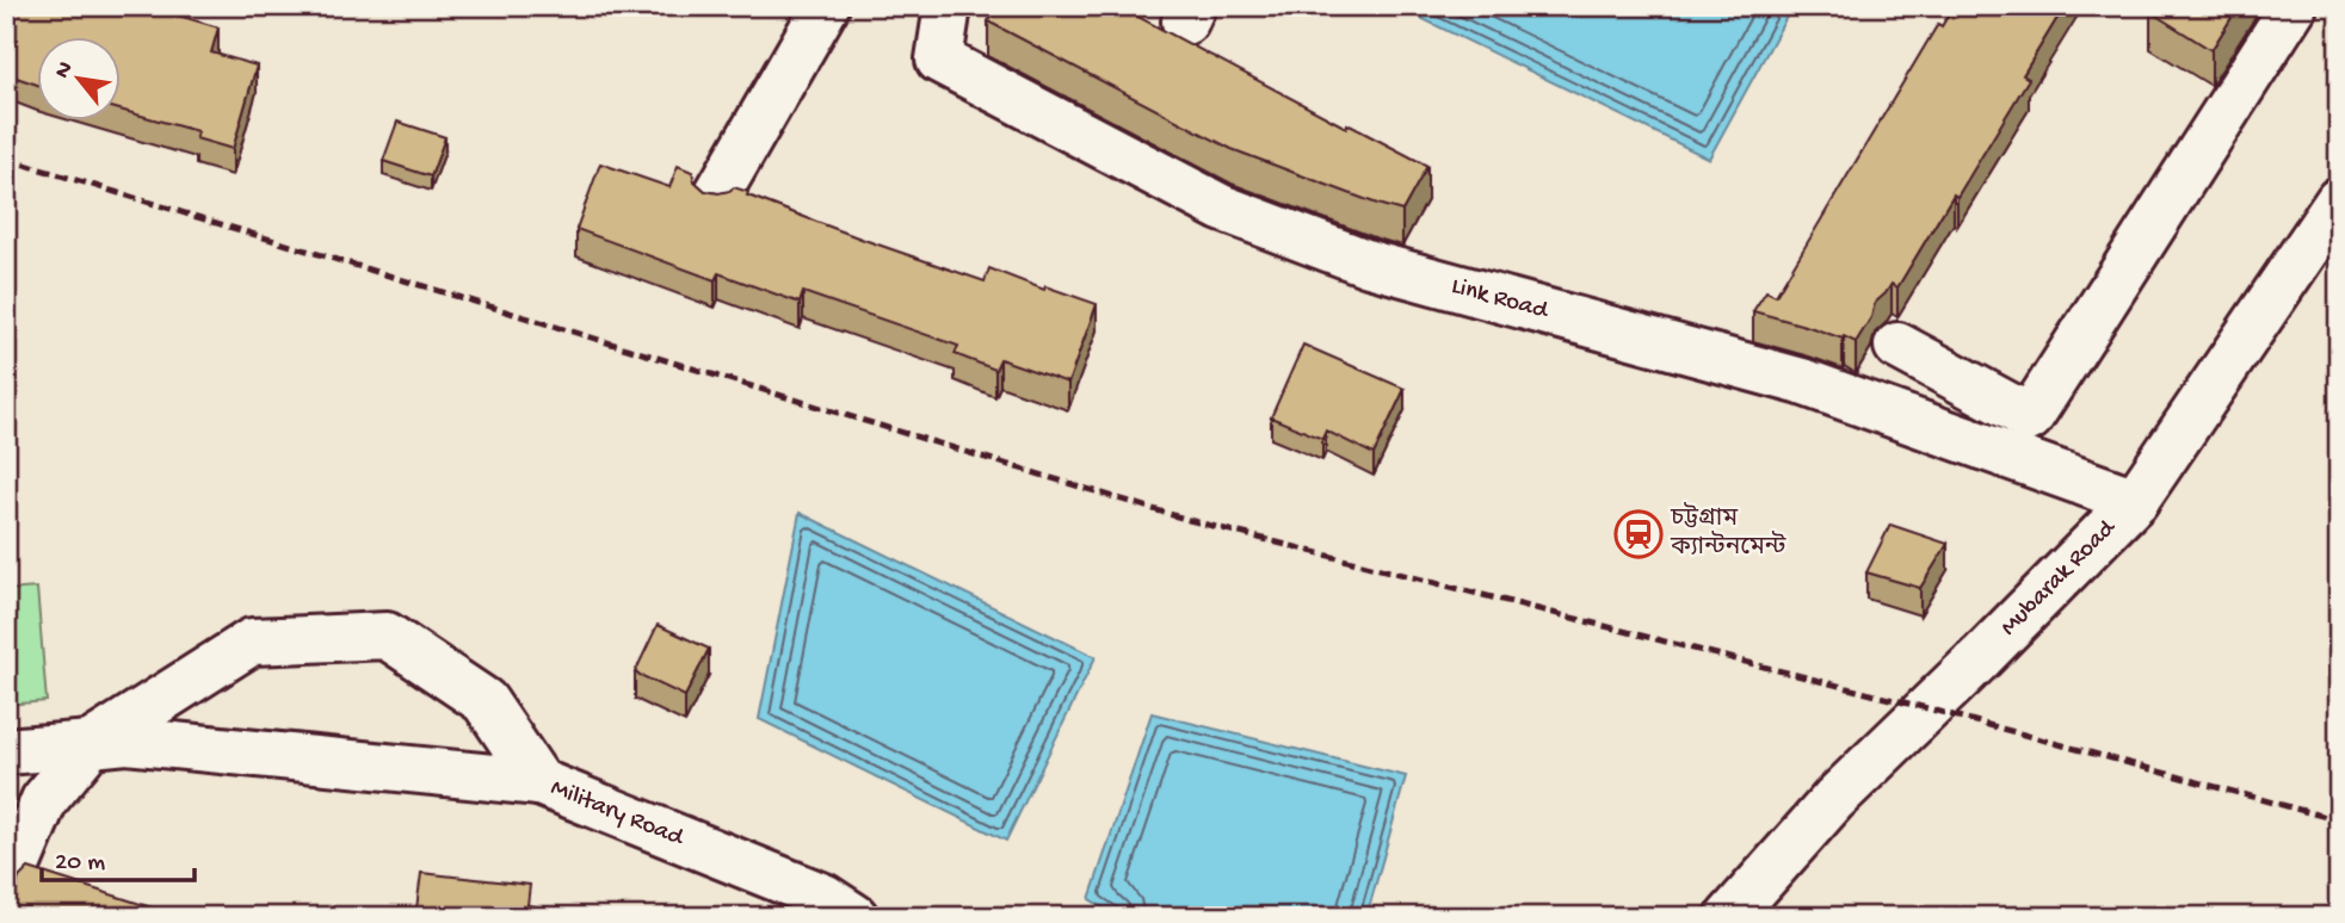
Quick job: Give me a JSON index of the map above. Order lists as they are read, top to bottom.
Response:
{
  "streets": {
    "street": ["Link Road", "Mubarak Road", "Military Road"]
  },
  "crossings": [
    ["Link Road", "Mubarak Road"]
  ],
  "places": {
    "station": ["চট্টগ্রাম ক্যান্টনমেন্ট"]
  },
  "scale_bar": "20 m",
  "north": "top left"
}
